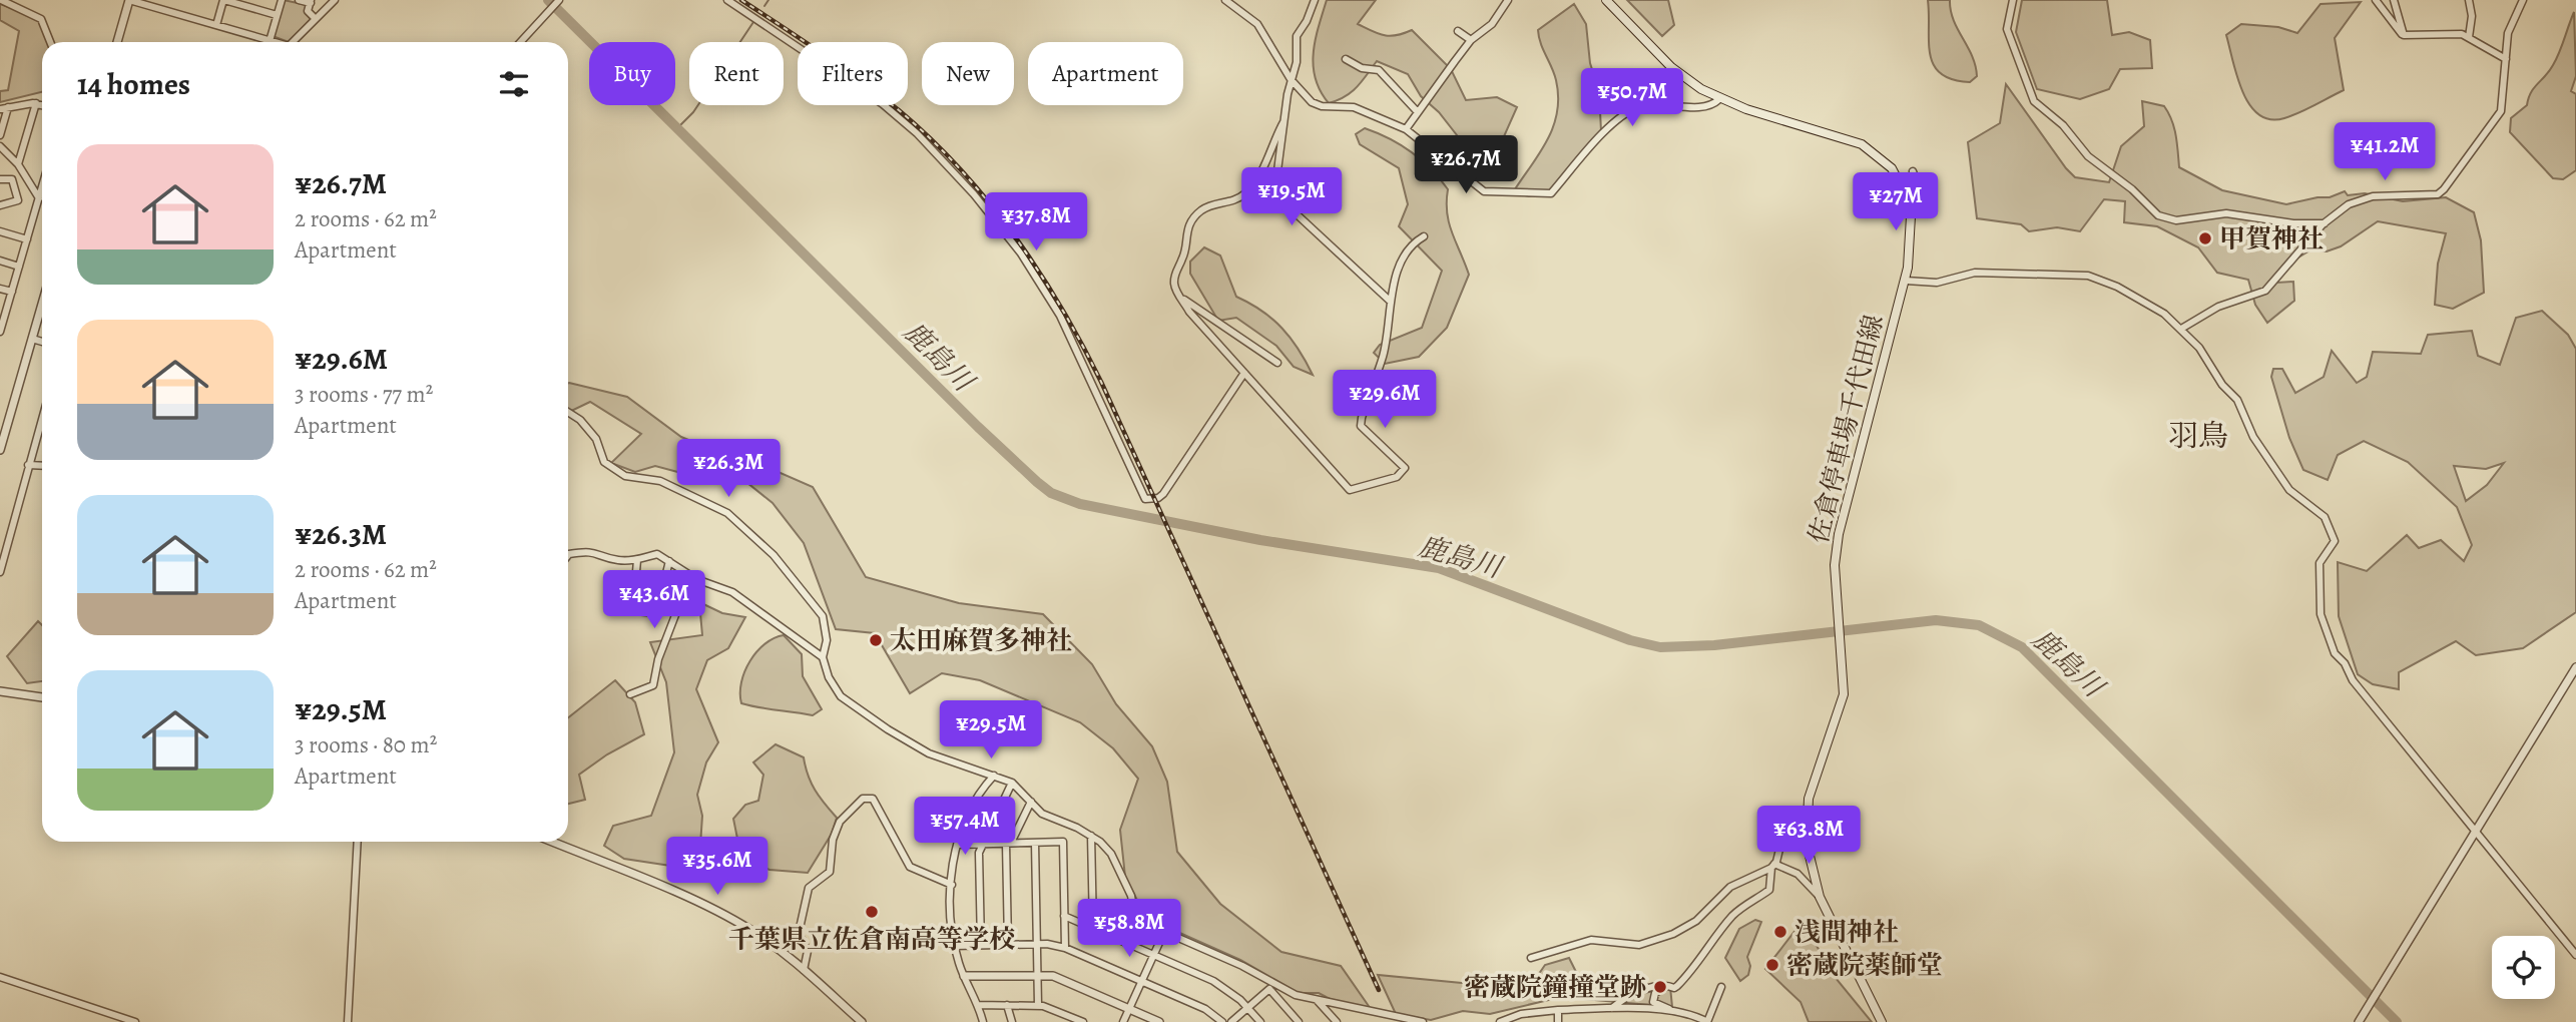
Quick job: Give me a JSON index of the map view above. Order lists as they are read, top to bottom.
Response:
{
  "streets": {
    "main road": ["佐倉停車場千代田線"]
  },
  "districts": ["羽鳥"],
  "water": ["鹿島川"],
  "places": [
    "甲賀神社",
    "太田麻賀多神社",
    "千葉県立佐倉南高等学校",
    "浅間神社",
    "密蔵院薬師堂",
    "密蔵院鐘撞堂跡"
  ],
  "page": {
    "chip": [
      "Buy",
      "Rent",
      "Filters",
      "New",
      "Apartment"
    ],
    "heading": "14 homes",
    "price": [
      "¥50.7M",
      "¥41.2M",
      "¥26.7M",
      "¥19.5M",
      "¥27M",
      "¥37.8M",
      "¥29.6M",
      "¥26.3M",
      "¥43.6M",
      "¥29.5M",
      "¥57.4M",
      "¥63.8M",
      "¥35.6M",
      "¥58.8M"
    ],
    "list": [
      {
        "name": "¥26.7M",
        "note": "2 rooms · 62 m² · Apartment"
      },
      {
        "name": "¥29.6M",
        "note": "3 rooms · 77 m² · Apartment"
      },
      {
        "name": "¥26.3M",
        "note": "2 rooms · 62 m² · Apartment"
      },
      {
        "name": "¥29.5M",
        "note": "3 rooms · 80 m² · Apartment"
      }
    ]
  }
}
